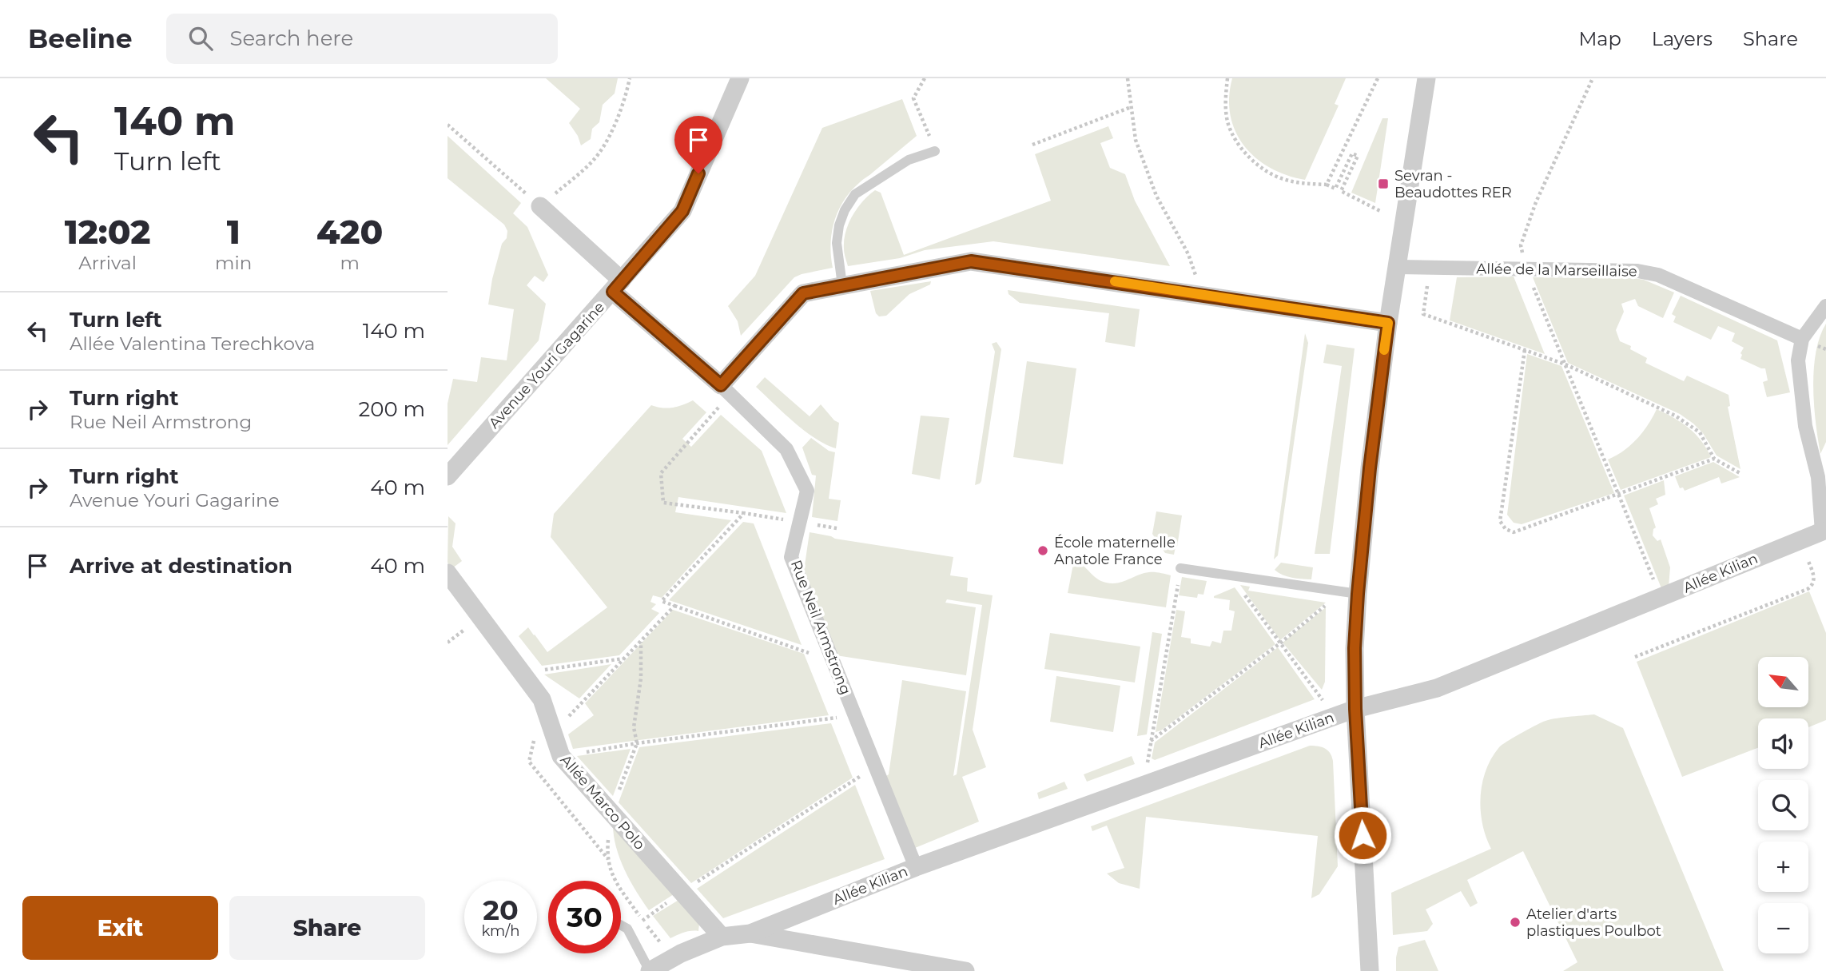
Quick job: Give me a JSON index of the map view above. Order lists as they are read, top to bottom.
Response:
{
  "streets": {
    "street": [
      "Allée de la Marseillaise",
      "Avenue Youri Gagarine",
      "Allée Kilian",
      "Rue Neil Armstrong",
      "Allée Marco Polo"
    ]
  },
  "crossings": [
    ["Allée de la Marseillaise", "Allée Kilian"],
    ["Avenue Youri Gagarine", "Rue Neil Armstrong"],
    ["Allée Kilian", "Rue Neil Armstrong"],
    ["Allée Kilian", "Allée Marco Polo"]
  ],
  "places": {
    "transit": ["Sevran - Beaudottes RER"],
    "other": ["École maternelle Anatole France", "Atelier d'arts plastiques Poulbot"]
  },
  "north": "top left",
  "page": {
    "header": "Beeline",
    "search": "Search here",
    "nav": ["Map", "Layers", "Share"],
    "turn": ["140 m", "Turn left"],
    "eta": [
      "12:02",
      "Arrival",
      "1",
      "min",
      "420",
      "m"
    ],
    "list": [
      {
        "name": "Turn left",
        "note": "Allée Valentina Terechkova",
        "value": "140 m"
      },
      {
        "name": "Turn right",
        "note": "Rue Neil Armstrong",
        "value": "200 m"
      },
      {
        "name": "Turn right",
        "note": "Avenue Youri Gagarine",
        "value": "40 m"
      },
      {
        "name": "Arrive at destination",
        "value": "40 m"
      }
    ],
    "map_buttons": ["+", "−"],
    "speed": "20 km/h",
    "limit": "30",
    "buttons": ["Exit", "Share"]
  }
}
